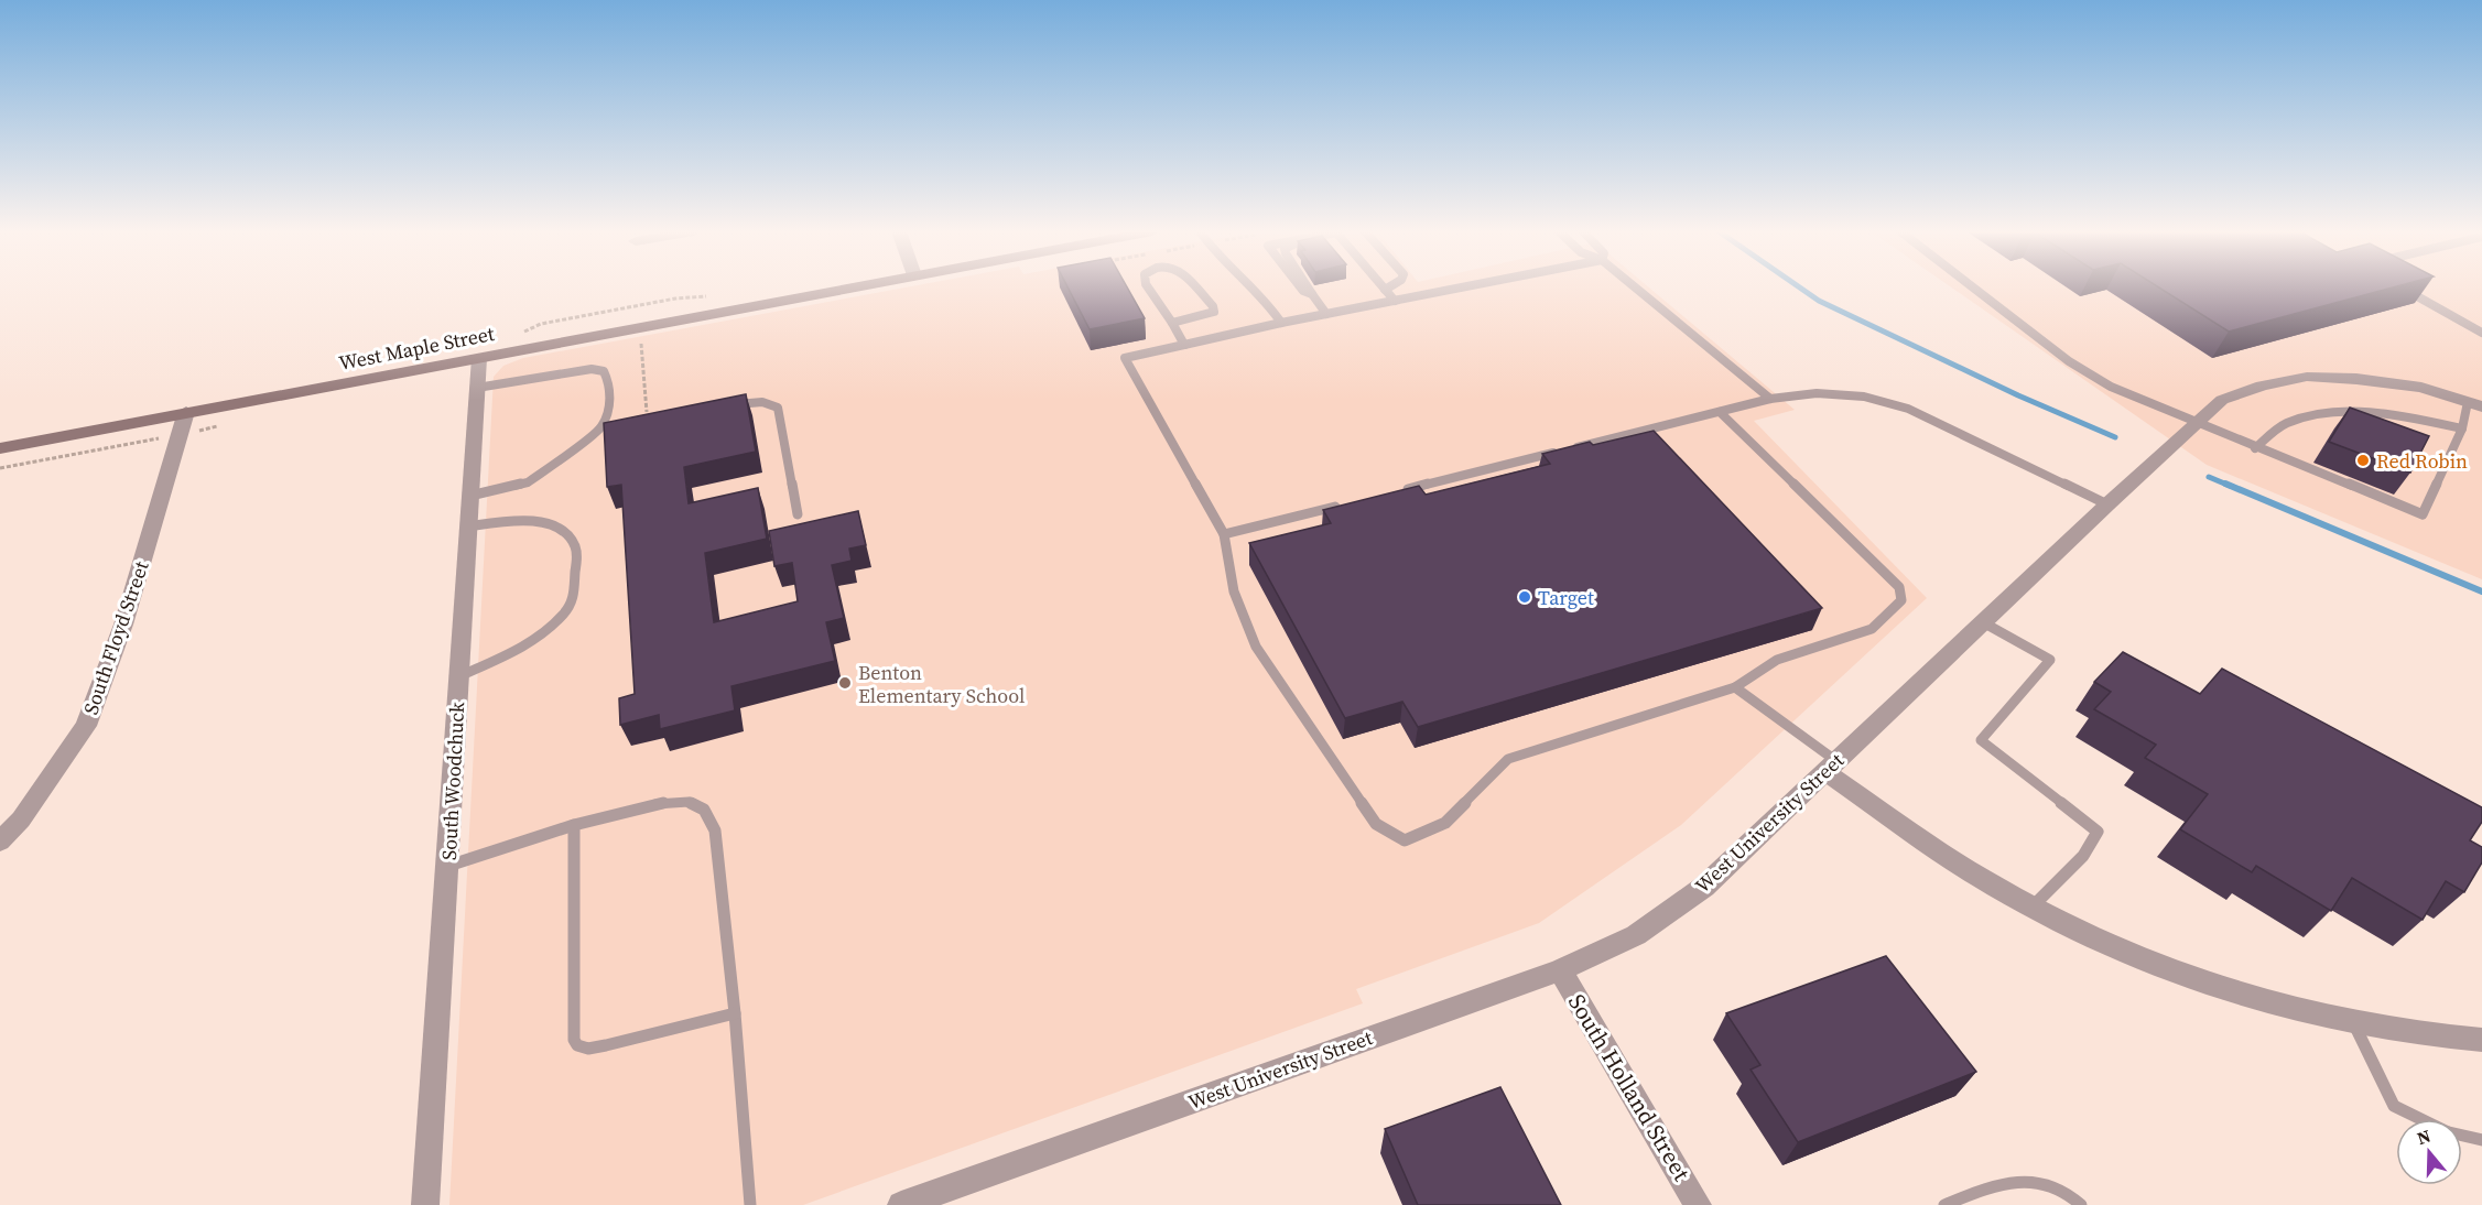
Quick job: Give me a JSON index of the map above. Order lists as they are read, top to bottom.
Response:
{
  "streets": {
    "main road": ["West Maple Street"],
    "street": [
      "South Floyd Street",
      "South Woodchuck",
      "West University Street",
      "South Holland Street"
    ]
  },
  "crossings": [
    ["West Maple Street", "South Floyd Street"],
    ["West Maple Street", "South Woodchuck"],
    ["West University Street", "South Holland Street"]
  ],
  "places": ["Red Robin", "Target", "Benton Elementary School"],
  "north": "top"
}
